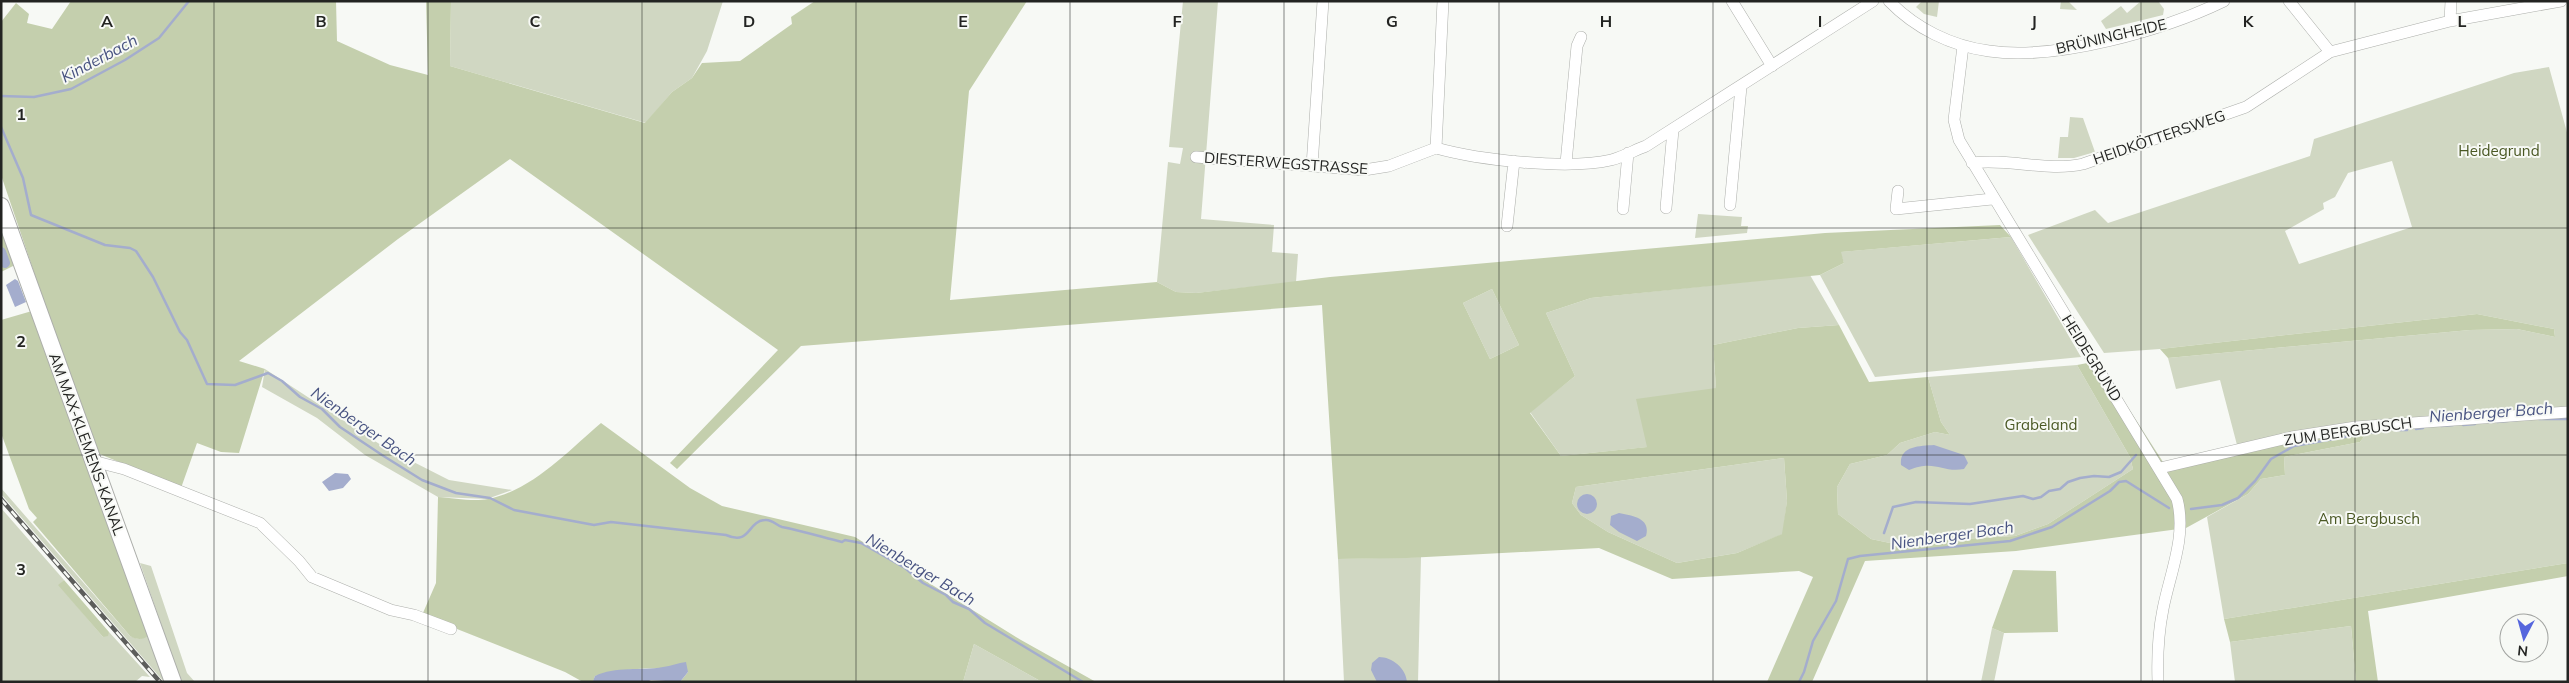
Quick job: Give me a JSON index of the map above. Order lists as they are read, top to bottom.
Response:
{
  "streets": {
    "main road": ["AM MAX-KLEMENS-KANAL"],
    "street": [
      "BRÜNINGHEIDE",
      "HEIDKÖTTERSWEG",
      "DIESTERWEGSTRASSE",
      "HEIDEGRUND",
      "ZUM BERGBUSCH"
    ]
  },
  "crossings": [
    ["BRÜNINGHEIDE", "HEIDEGRUND"],
    ["HEIDKÖTTERSWEG", "HEIDEGRUND"],
    ["HEIDEGRUND", "ZUM BERGBUSCH"]
  ],
  "water": ["Kinderbach", "Nienberger Bach"],
  "parks": ["Heidegrund", "Grabeland", "Am Bergbusch"],
  "north": "bottom",
  "grid": {
    "columns": [
      "A",
      "B",
      "C",
      "D",
      "E",
      "F",
      "G",
      "H",
      "I",
      "J",
      "K",
      "L"
    ],
    "rows": ["1", "2", "3"]
  }
}
